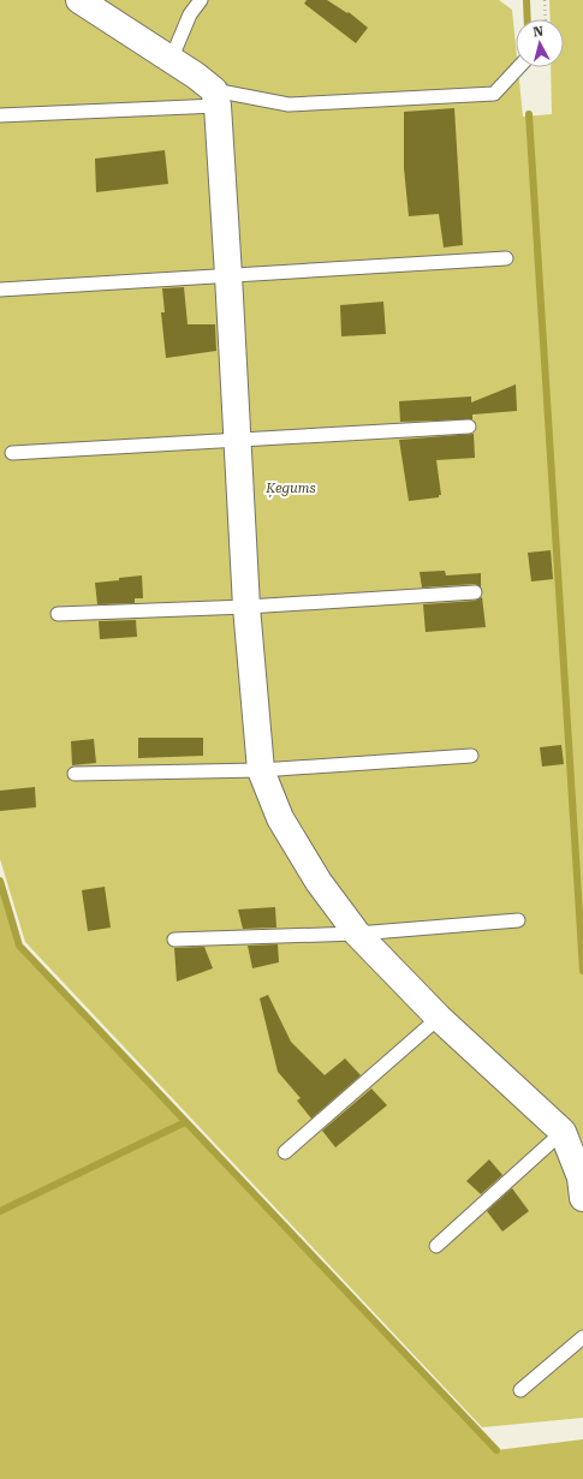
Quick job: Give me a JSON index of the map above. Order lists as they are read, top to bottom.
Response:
{
  "parks": ["Ķegums"],
  "north": "top"
}
